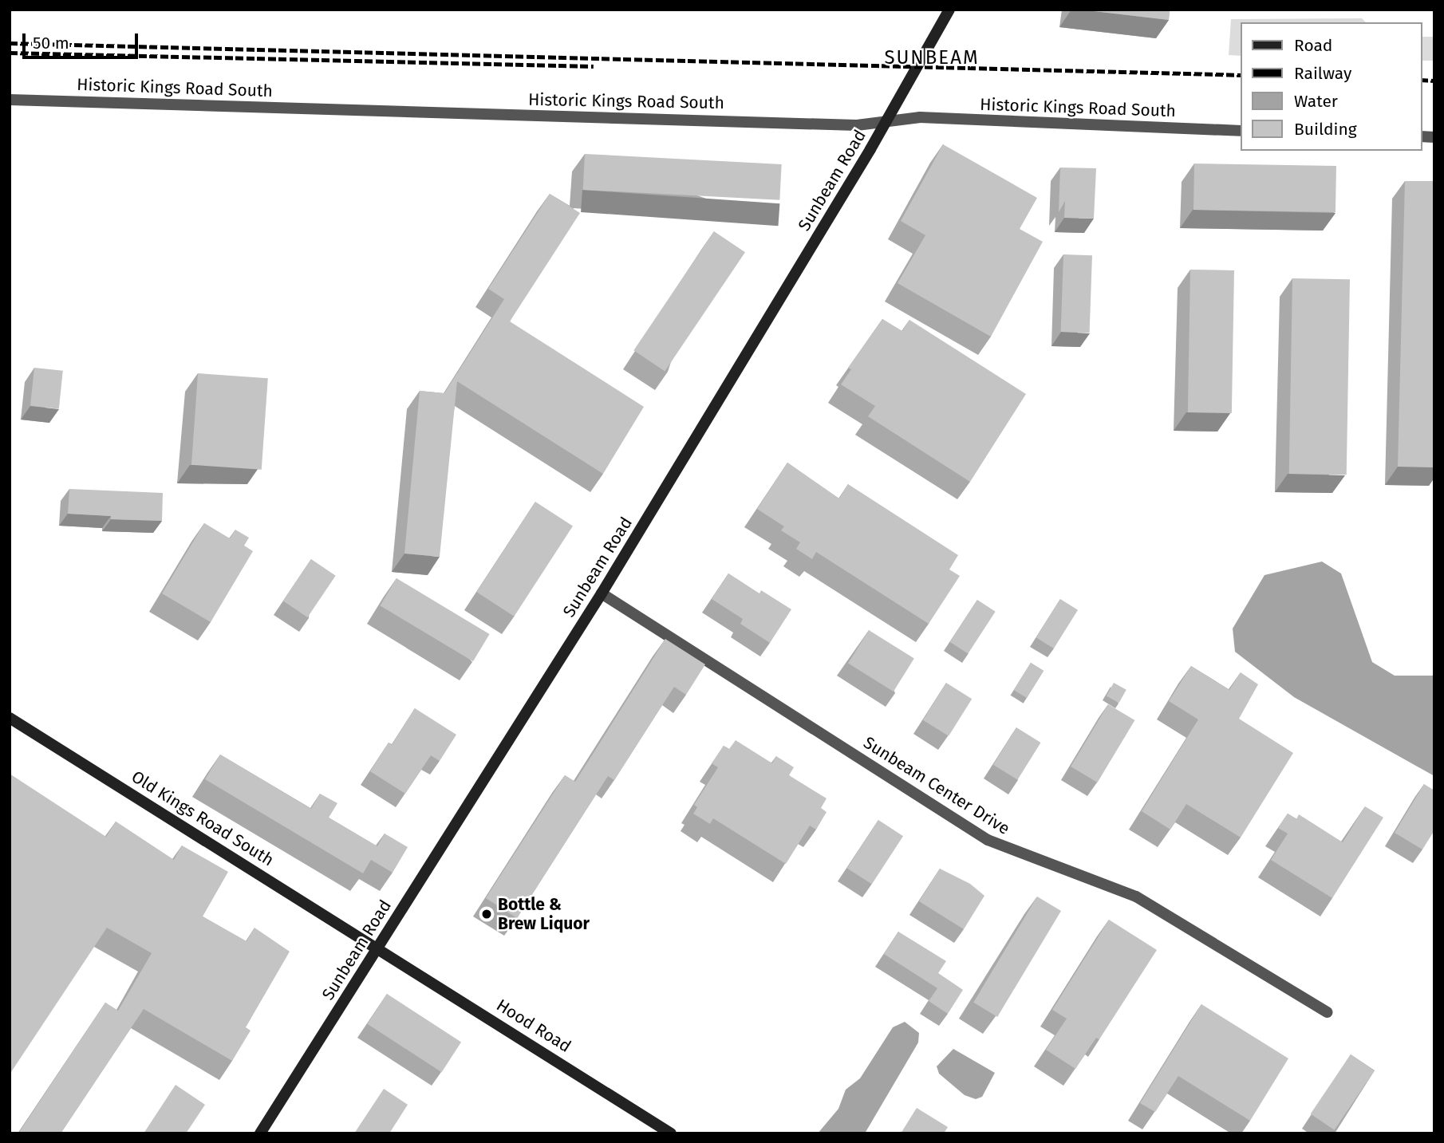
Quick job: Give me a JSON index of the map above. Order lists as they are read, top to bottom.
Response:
{
  "streets": {
    "street": [
      "Historic Kings Road South",
      "Sunbeam Road",
      "Sunbeam Center Drive",
      "Old Kings Road South",
      "Hood Road"
    ]
  },
  "crossings": [
    ["Historic Kings Road South", "Sunbeam Road"],
    ["Sunbeam Road", "Sunbeam Center Drive"],
    ["Sunbeam Road", "Old Kings Road South"],
    ["Sunbeam Road", "Hood Road"],
    ["Old Kings Road South", "Hood Road"]
  ],
  "districts": ["SUNBEAM"],
  "places": ["Bottle & Brew Liquor"],
  "legend": [
    "Road",
    "Railway",
    "Water",
    "Building"
  ],
  "scale_bar": "50 m"
}
